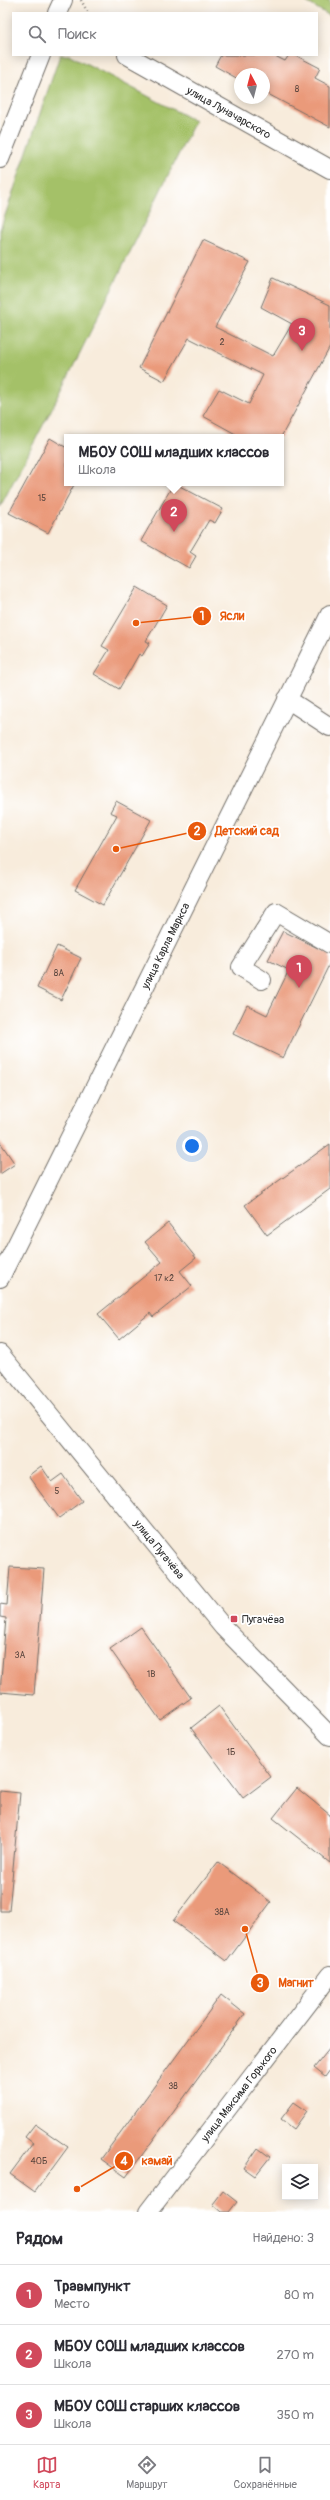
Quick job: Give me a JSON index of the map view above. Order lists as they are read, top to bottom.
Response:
{
  "streets": {
    "street": [
      "улица Луначарского",
      "улица Карла Маркса",
      "улица Пугачёва",
      "улица Максима Горького"
    ]
  },
  "places": {
    "other": [
      "Ясли",
      "Детский сад",
      "Магнит",
      "камай"
    ],
    "transit": ["Пугачёва"]
  },
  "house_numbers": [
    "8",
    "2",
    "15",
    "8А",
    "17 к2",
    "5",
    "3А",
    "1В",
    "1Б",
    "38А",
    "38",
    "40Б"
  ],
  "north": "top",
  "page": {
    "search": "Поиск",
    "pins": ["3", "2", "1"],
    "popup": ["МБОУ СОШ младших классов", "Школа"],
    "heading": ["Рядом", "Найдено: 3"],
    "list": [
      {
        "mark": "1",
        "name": "Травмпункт",
        "note": "Место",
        "value": "80 m"
      },
      {
        "mark": "2",
        "name": "МБОУ СОШ младших классов",
        "note": "Школа",
        "value": "270 m"
      },
      {
        "mark": "3",
        "name": "МБОУ СОШ старших классов",
        "note": "Школа",
        "value": "350 m"
      }
    ],
    "nav": ["Карта", "Маршрут", "Сохранённые"]
  }
}
